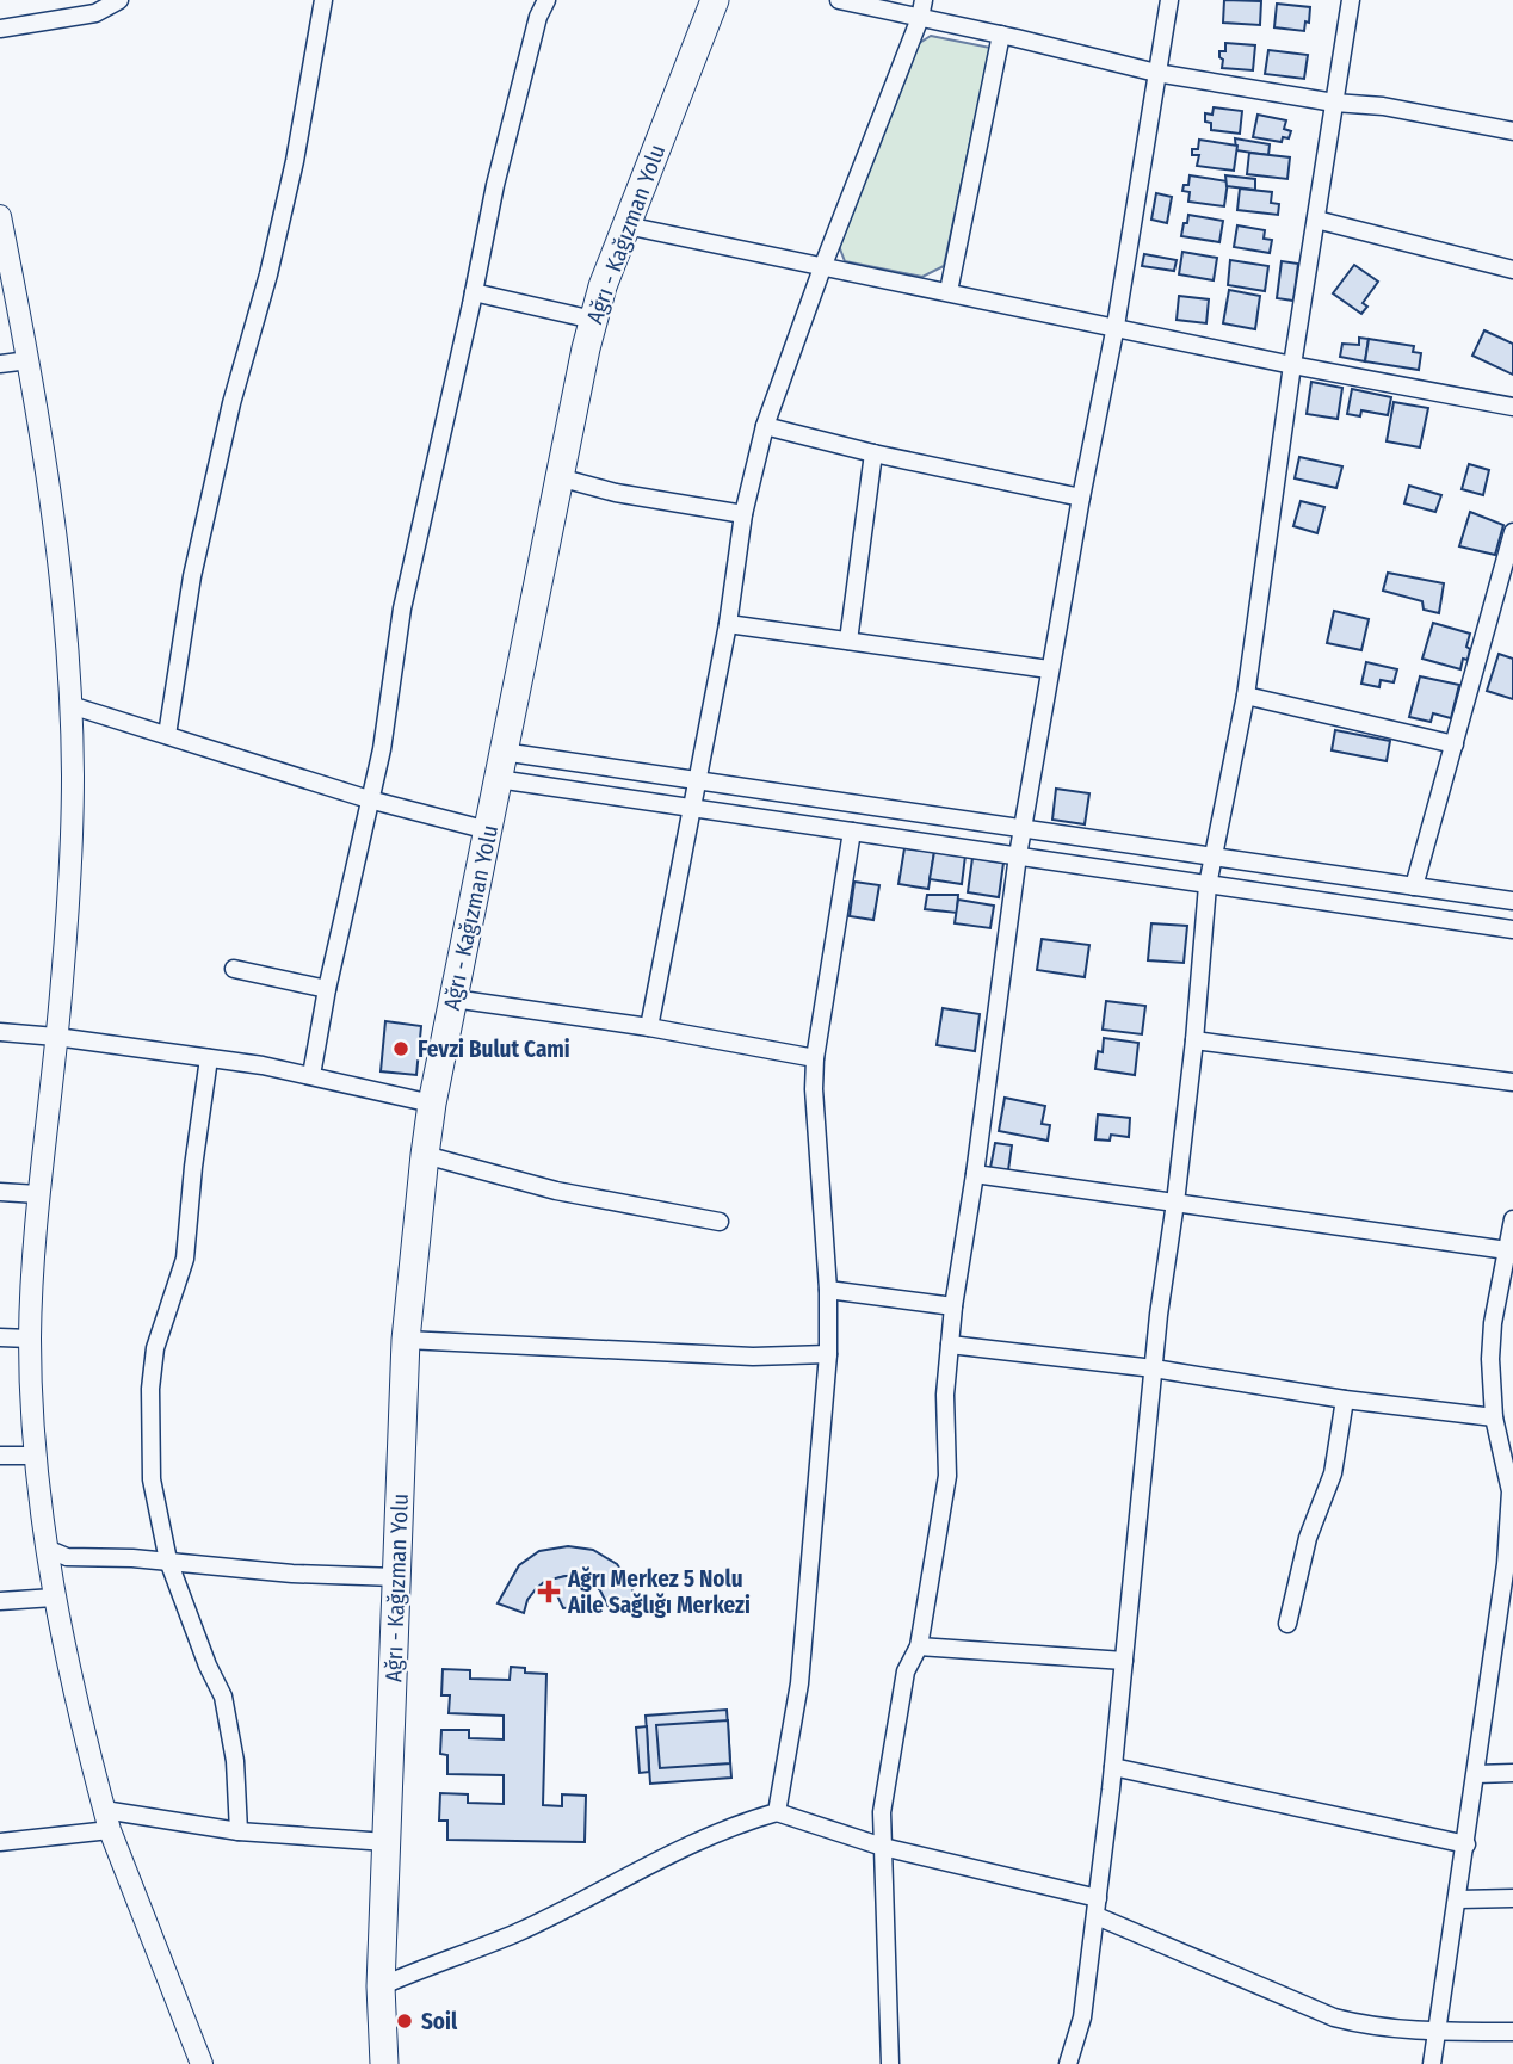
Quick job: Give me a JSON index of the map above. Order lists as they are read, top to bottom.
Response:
{
  "streets": {
    "main road": ["Ağrı - Kağızman Yolu"]
  },
  "places": {
    "other": ["Fevzi Bulut Cami", "Soil"],
    "health": ["Ağrı Merkez 5 Nolu Aile Sağlığı Merkezi"]
  }
}
